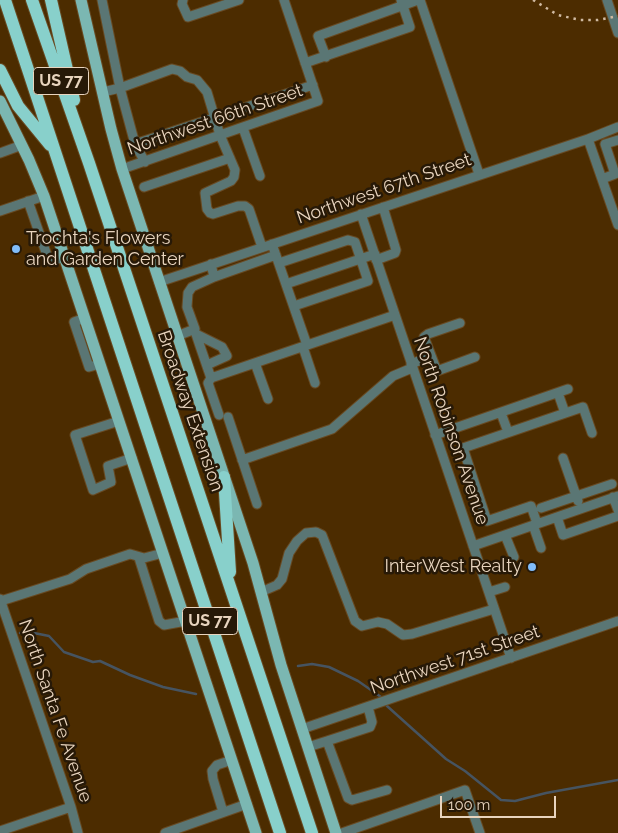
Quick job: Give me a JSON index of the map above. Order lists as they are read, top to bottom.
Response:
{
  "streets": {
    "highway": ["US 77", "Broadway Extension"],
    "street": [
      "Northwest 66th Street",
      "Northwest 67th Street",
      "North Robinson Avenue",
      "Northwest 71st Street",
      "North Santa Fe Avenue"
    ]
  },
  "crossings": [
    ["Northwest 66th Street", "Broadway Extension"],
    ["Northwest 67th Street", "Broadway Extension"],
    ["Northwest 67th Street", "North Robinson Avenue"],
    ["Broadway Extension", "Northwest 71st Street"],
    ["North Robinson Avenue", "Northwest 71st Street"]
  ],
  "places": ["Trochta's Flowers and Garden Center", "InterWest Realty"],
  "scale_bar": "100 m"
}
